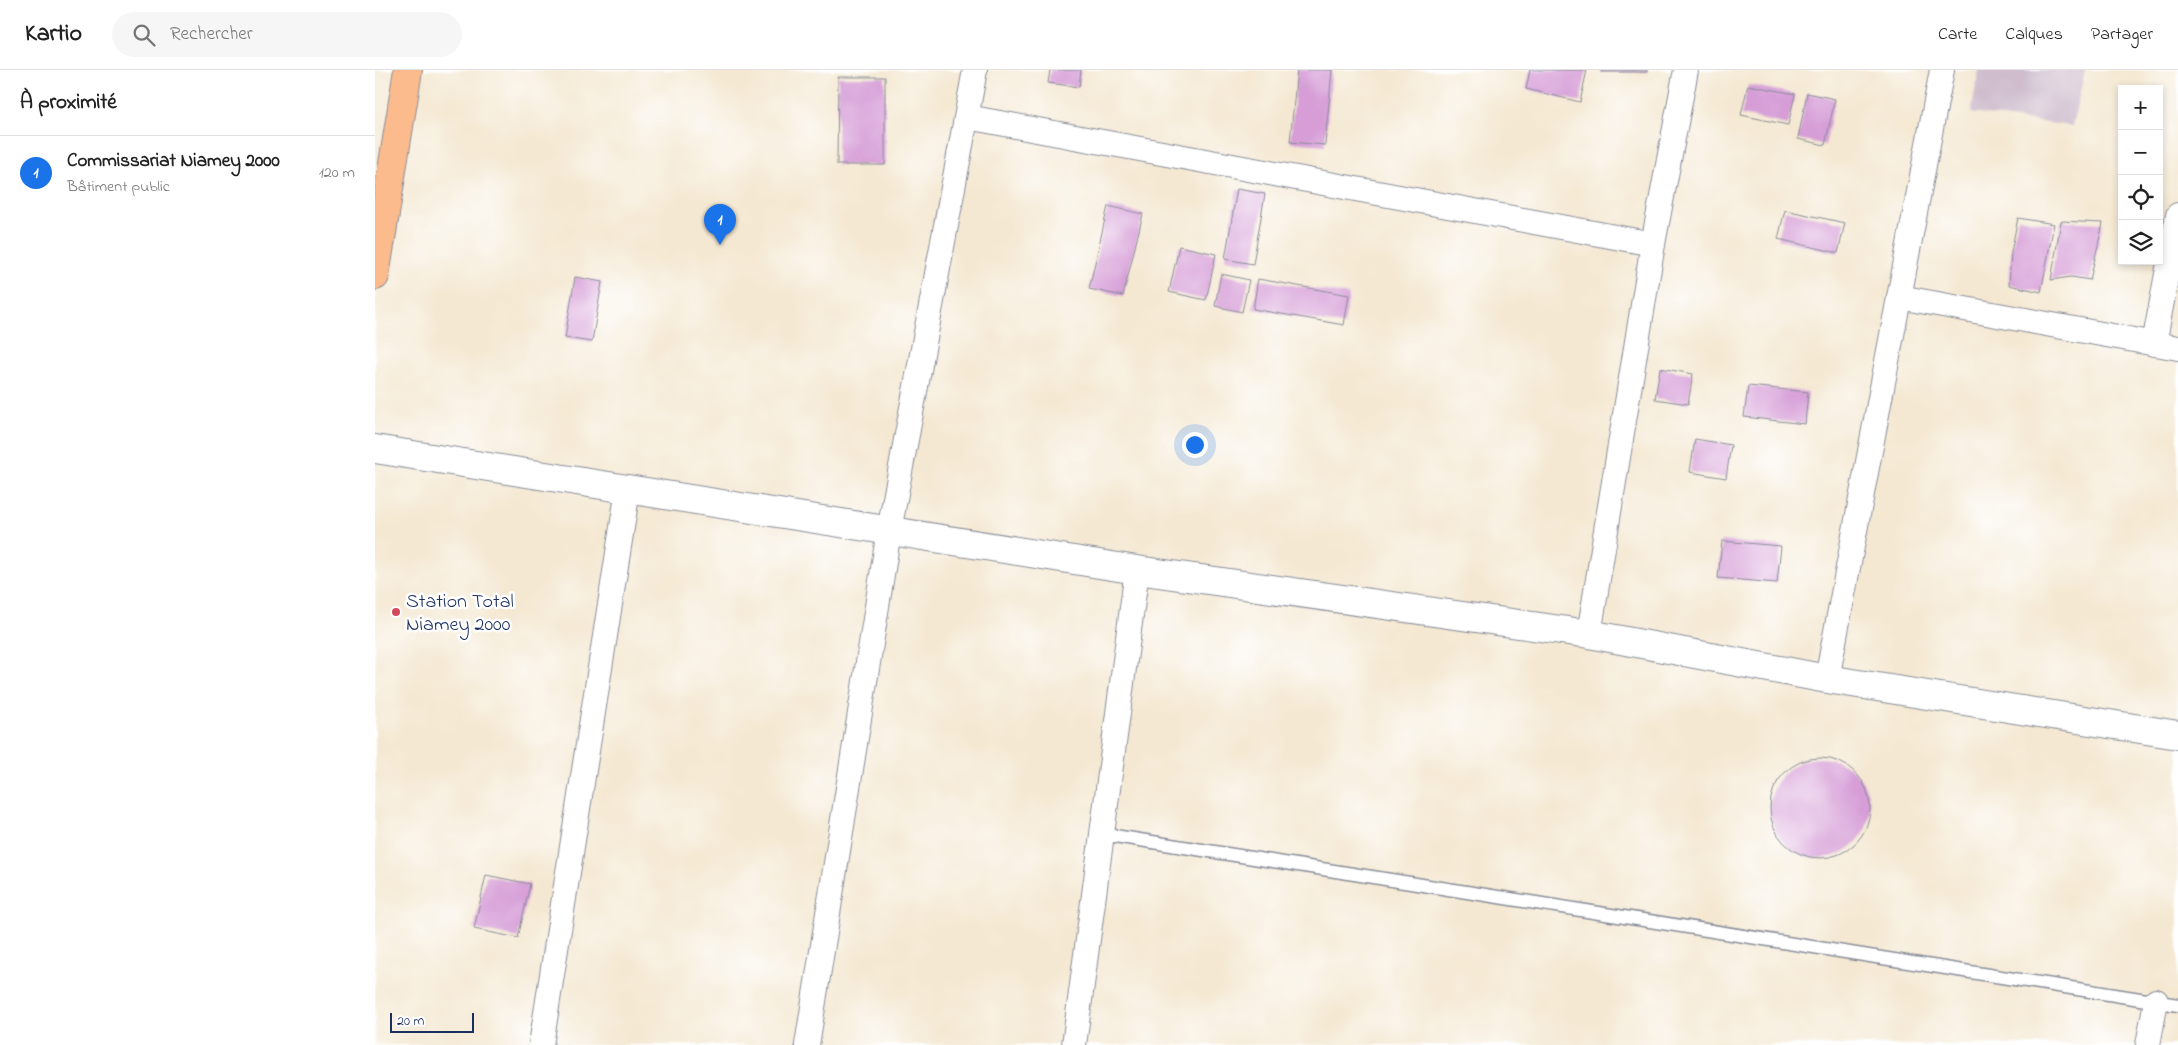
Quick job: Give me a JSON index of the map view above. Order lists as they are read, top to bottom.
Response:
{
  "places": ["Station Total Niamey 2000"],
  "scale_bar": "20 m",
  "page": {
    "header": "Kartio",
    "search": "Rechercher",
    "nav": ["Carte", "Calques", "Partager"],
    "heading": "À proximité",
    "map_buttons": ["+", "−"],
    "list": [
      {
        "mark": "1",
        "name": "Commissariat Niamey 2000",
        "note": "Bâtiment public",
        "value": "120 m"
      }
    ],
    "pins": "1",
    "scale": "20 m"
  }
}
